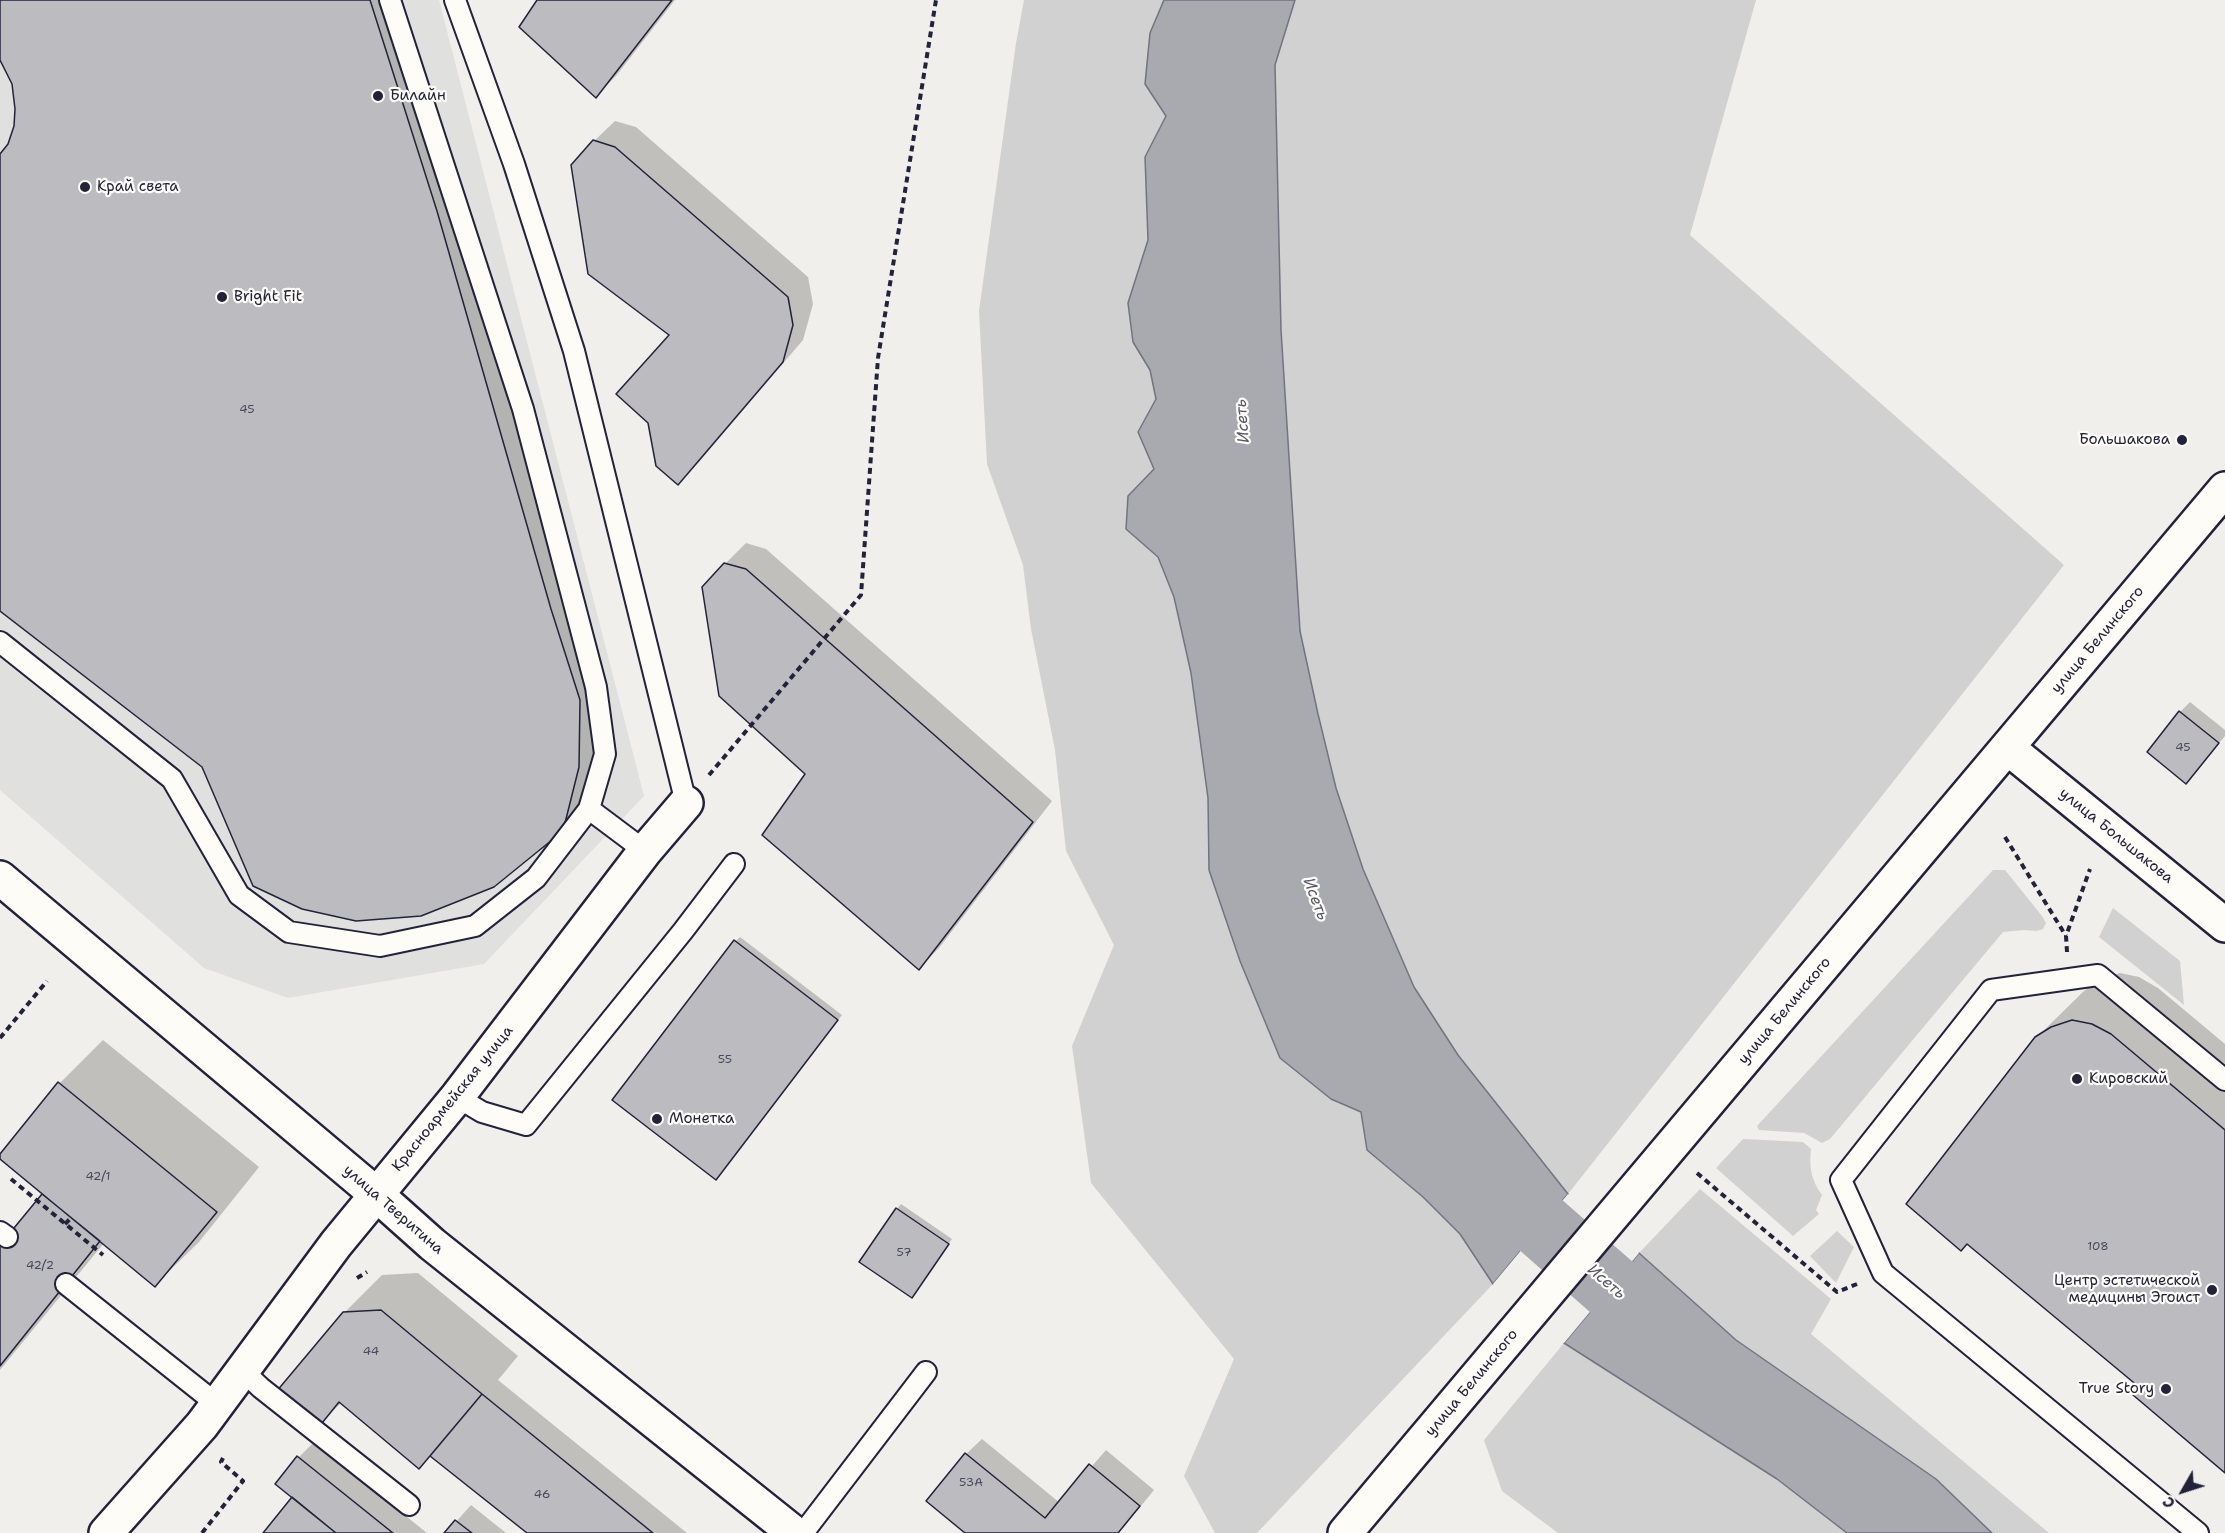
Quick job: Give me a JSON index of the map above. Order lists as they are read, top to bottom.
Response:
{
  "streets": {
    "street": [
      "улица Белинского",
      "улица Большакова",
      "Красноармейская улица",
      "улица Тверитина"
    ]
  },
  "crossings": [
    ["улица Белинского", "улица Большакова"],
    ["Красноармейская улица", "улица Тверитина"]
  ],
  "water": ["Исеть"],
  "places": [
    "Билайн",
    "Край света",
    "Bright Fit",
    "Большакова",
    "Кировский",
    "Монетка",
    "Центр эстетической медицины Эгоист",
    "True Story"
  ],
  "house_numbers": [
    "45",
    "45",
    "55",
    "42/1",
    "108",
    "57",
    "42/2",
    "44",
    "53А",
    "46"
  ],
  "north": "bottom left"
}
